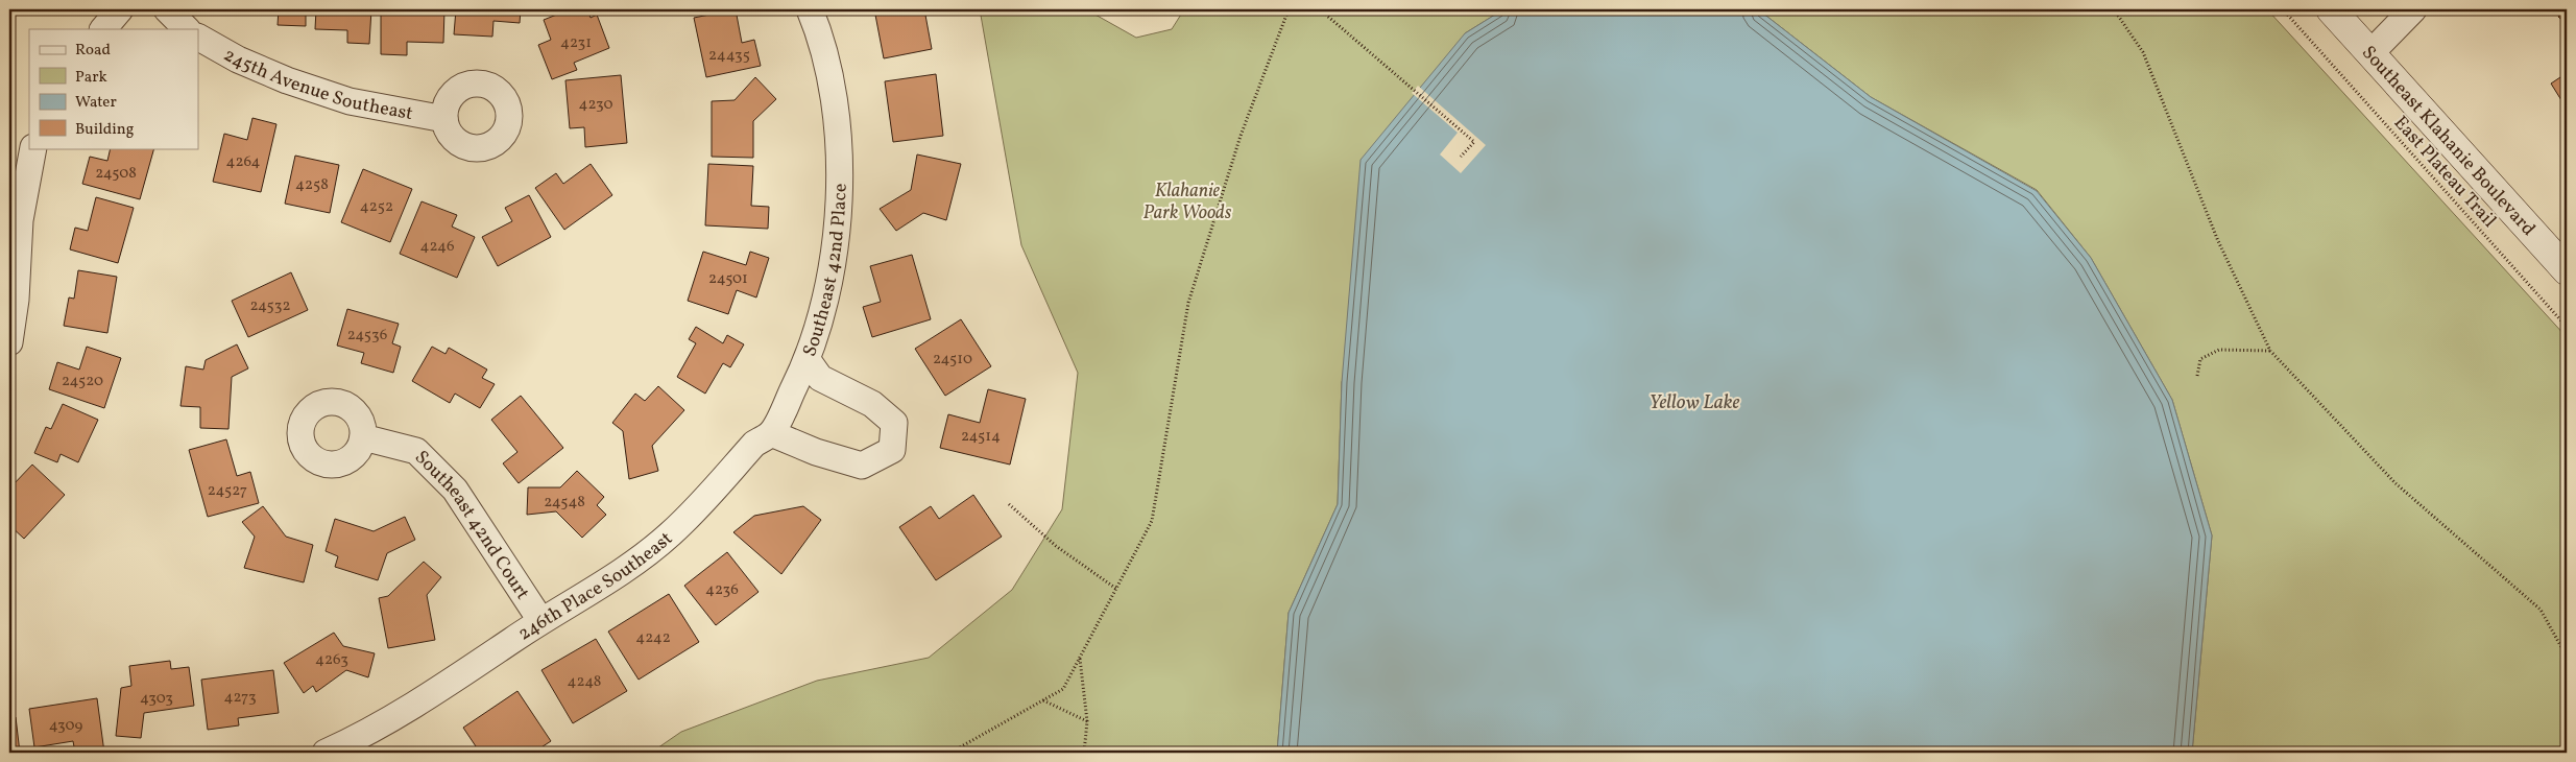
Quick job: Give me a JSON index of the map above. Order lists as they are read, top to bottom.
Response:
{
  "streets": {
    "street": [
      "245th Avenue Southeast",
      "Southeast Klahanie Boulevard",
      "Southeast 42nd Place",
      "Southeast 42nd Court",
      "246th Place Southeast"
    ],
    "path": ["East Plateau Trail"]
  },
  "crossings": [
    ["Southeast 42nd Place", "246th Place Southeast"],
    ["Southeast 42nd Court", "246th Place Southeast"]
  ],
  "water": ["Yellow Lake"],
  "parks": ["Klahanie Park Woods"],
  "house_numbers": [
    "4231",
    "24435",
    "4230",
    "4264",
    "24508",
    "4258",
    "4252",
    "4246",
    "24501",
    "24532",
    "24536",
    "24510",
    "24520",
    "24514",
    "24527",
    "24548",
    "4236",
    "4242",
    "4263",
    "4248",
    "4273",
    "4303",
    "4309"
  ],
  "legend": [
    "Road",
    "Park",
    "Water",
    "Building"
  ]
}
